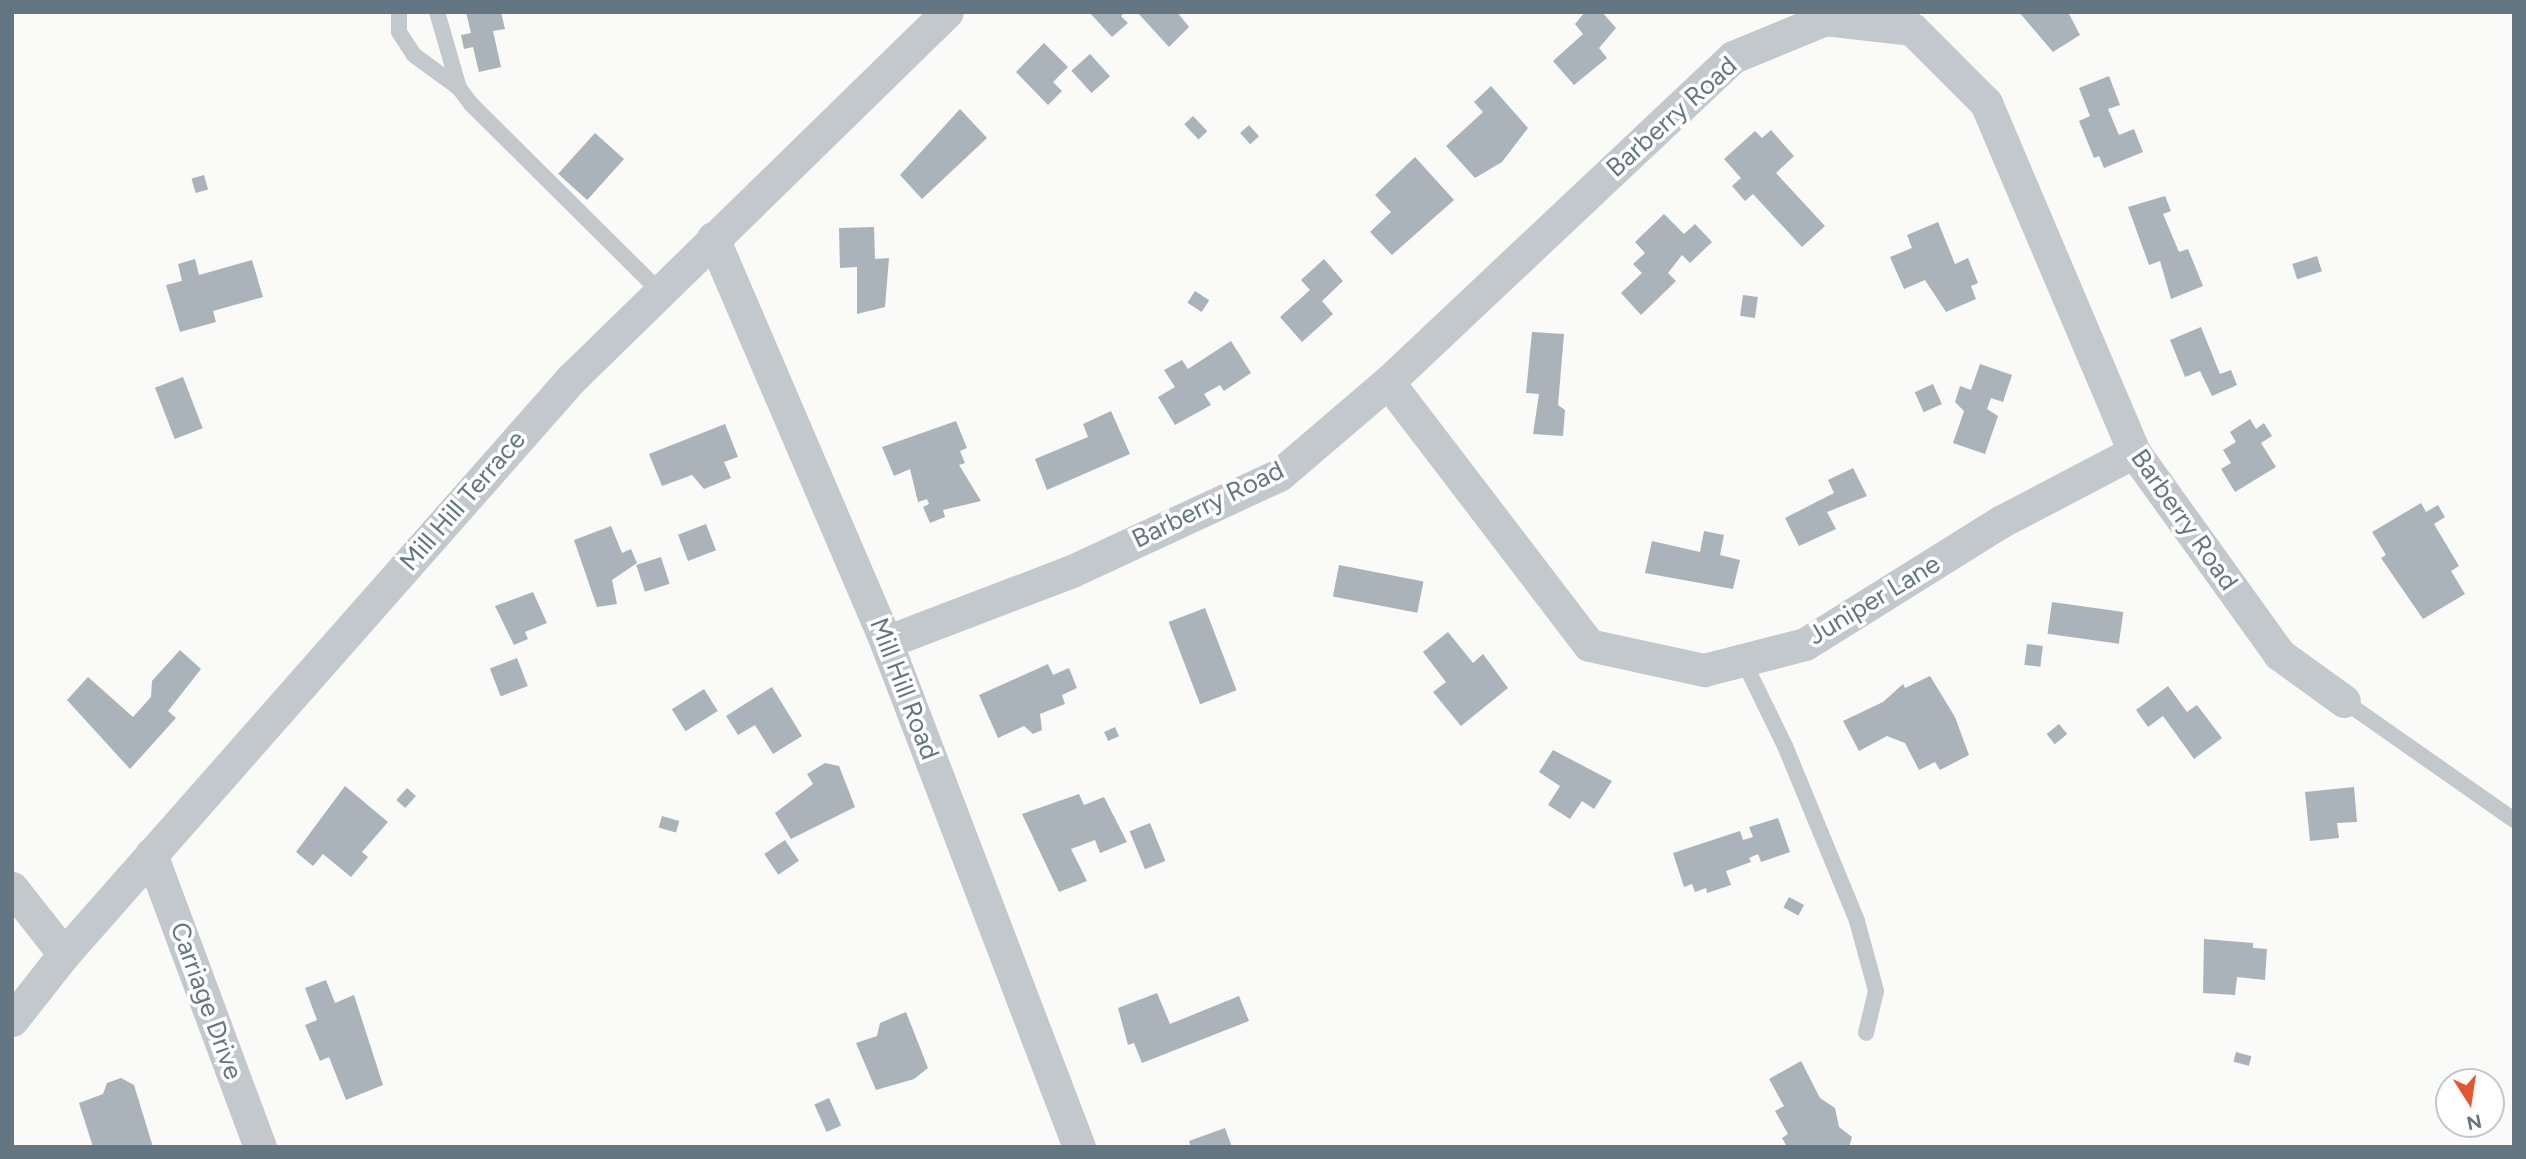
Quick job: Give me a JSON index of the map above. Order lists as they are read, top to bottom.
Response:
{
  "streets": {
    "street": [
      "Barberry Road",
      "Mill Hill Terrace",
      "Juniper Lane",
      "Mill Hill Road",
      "Carriage Drive"
    ]
  },
  "crossings": [
    ["Barberry Road", "Juniper Lane"],
    ["Barberry Road", "Mill Hill Road"],
    ["Mill Hill Terrace", "Mill Hill Road"],
    ["Mill Hill Terrace", "Carriage Drive"]
  ],
  "north": "bottom"
}
